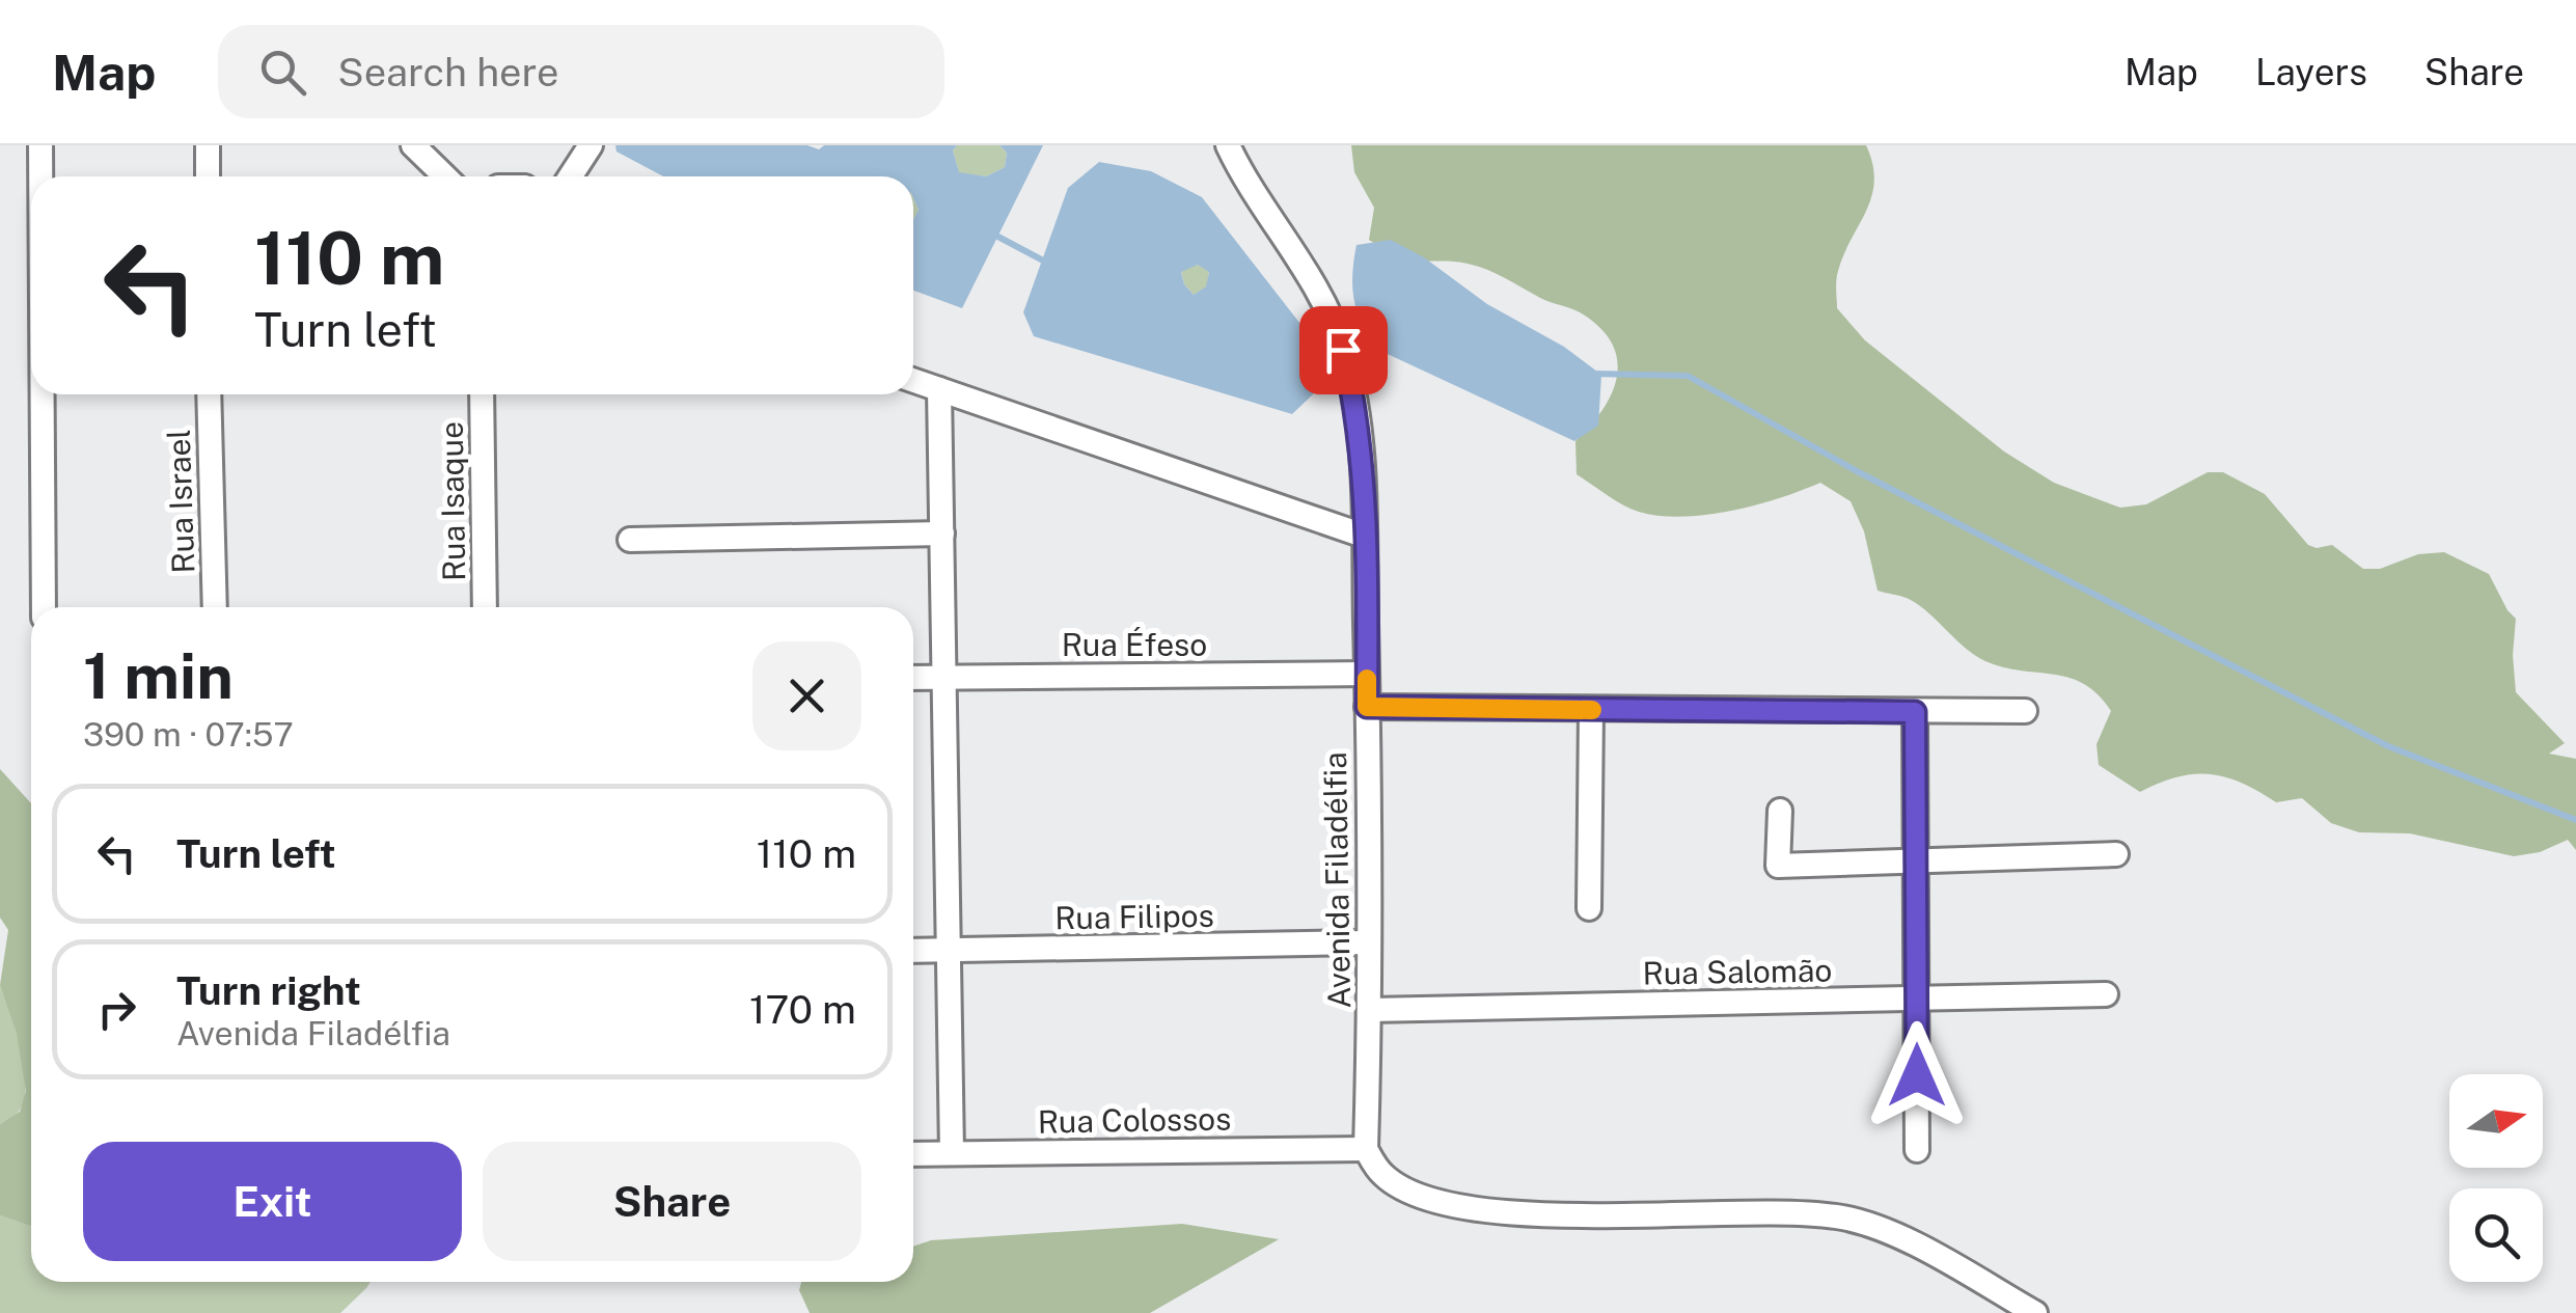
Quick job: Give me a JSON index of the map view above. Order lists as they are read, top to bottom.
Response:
{
  "streets": {
    "street": [
      "Rua Israel",
      "Rua Isaque",
      "Rua Éfeso",
      "Avenida Filadélfia",
      "Rua Filipos",
      "Rua Salomão",
      "Rua Colossos"
    ]
  },
  "crossings": [
    ["Rua Éfeso", "Avenida Filadélfia"],
    ["Avenida Filadélfia", "Rua Filipos"],
    ["Avenida Filadélfia", "Rua Salomão"],
    ["Avenida Filadélfia", "Rua Colossos"]
  ],
  "north": "right",
  "page": {
    "header": "Map",
    "search": "Search here",
    "nav": ["Map", "Layers", "Share"],
    "turn": ["110 m", "Turn left"],
    "heading": ["1 min", "390 m · 07:57"],
    "list": [
      {
        "name": "Turn left",
        "value": "110 m"
      },
      {
        "name": "Turn right",
        "note": "Avenida Filadélfia",
        "value": "170 m"
      }
    ],
    "buttons": ["Exit", "Share"]
  }
}
